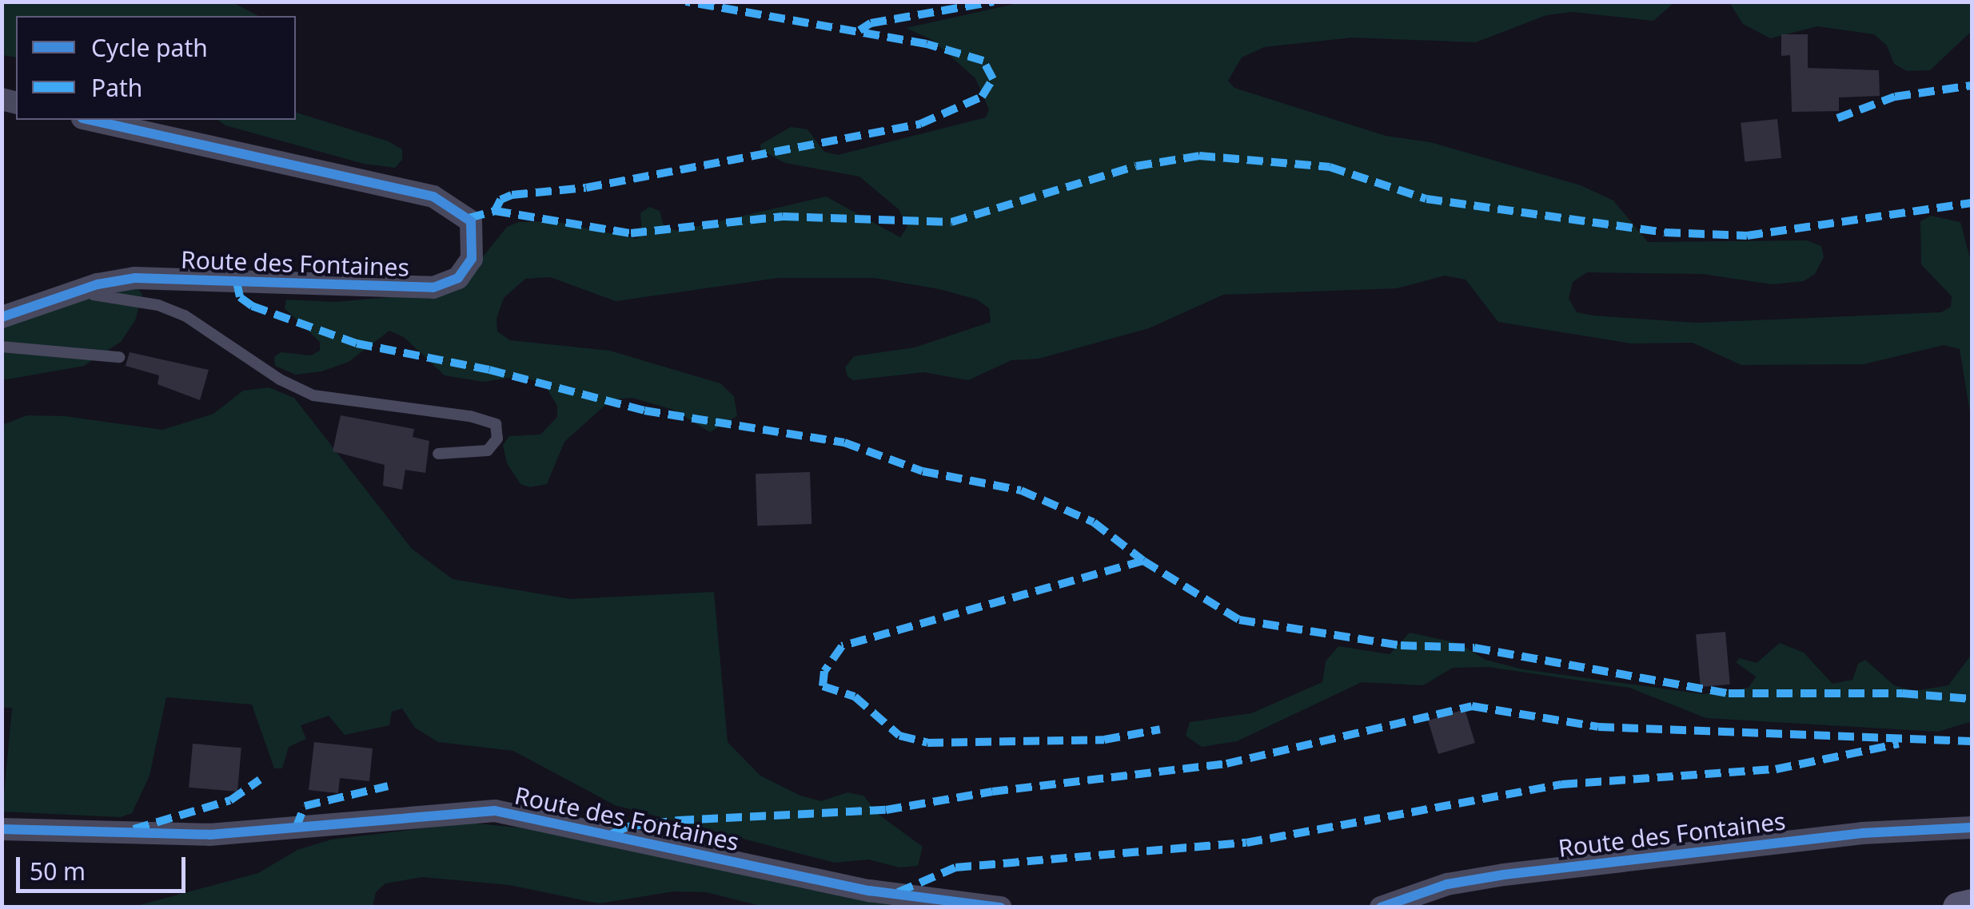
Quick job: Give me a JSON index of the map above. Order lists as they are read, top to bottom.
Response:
{
  "streets": {
    "street": ["Route des Fontaines"]
  },
  "legend": ["Cycle path", "Path"],
  "scale_bar": "50 m"
}
